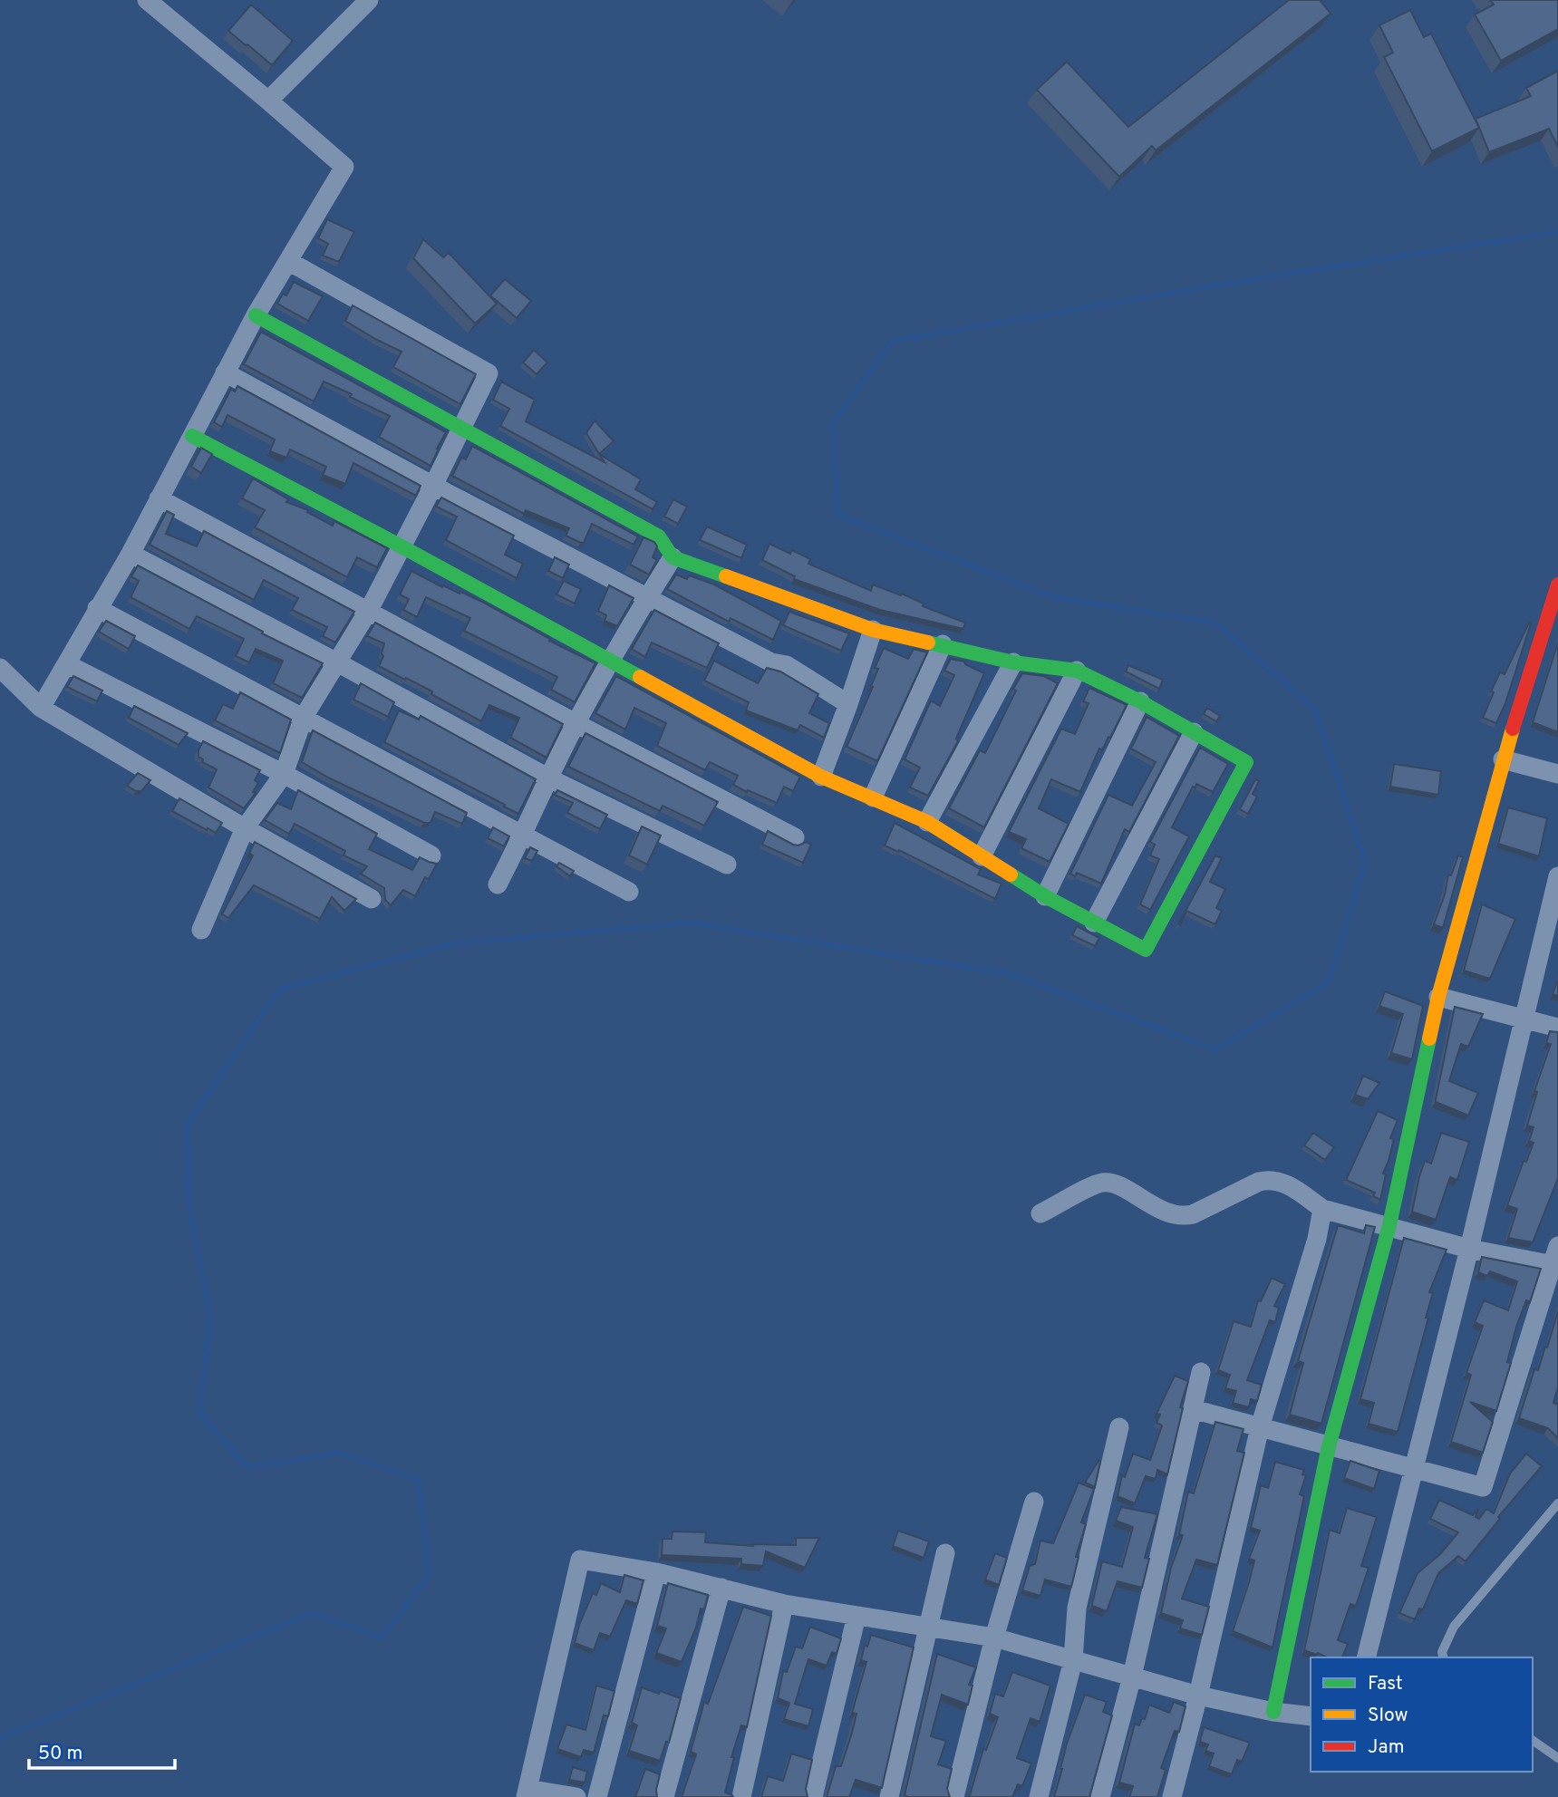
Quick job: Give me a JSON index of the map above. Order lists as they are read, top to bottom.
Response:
{
  "legend": ["Fast", "Slow", "Jam"],
  "scale_bar": "50 m"
}
